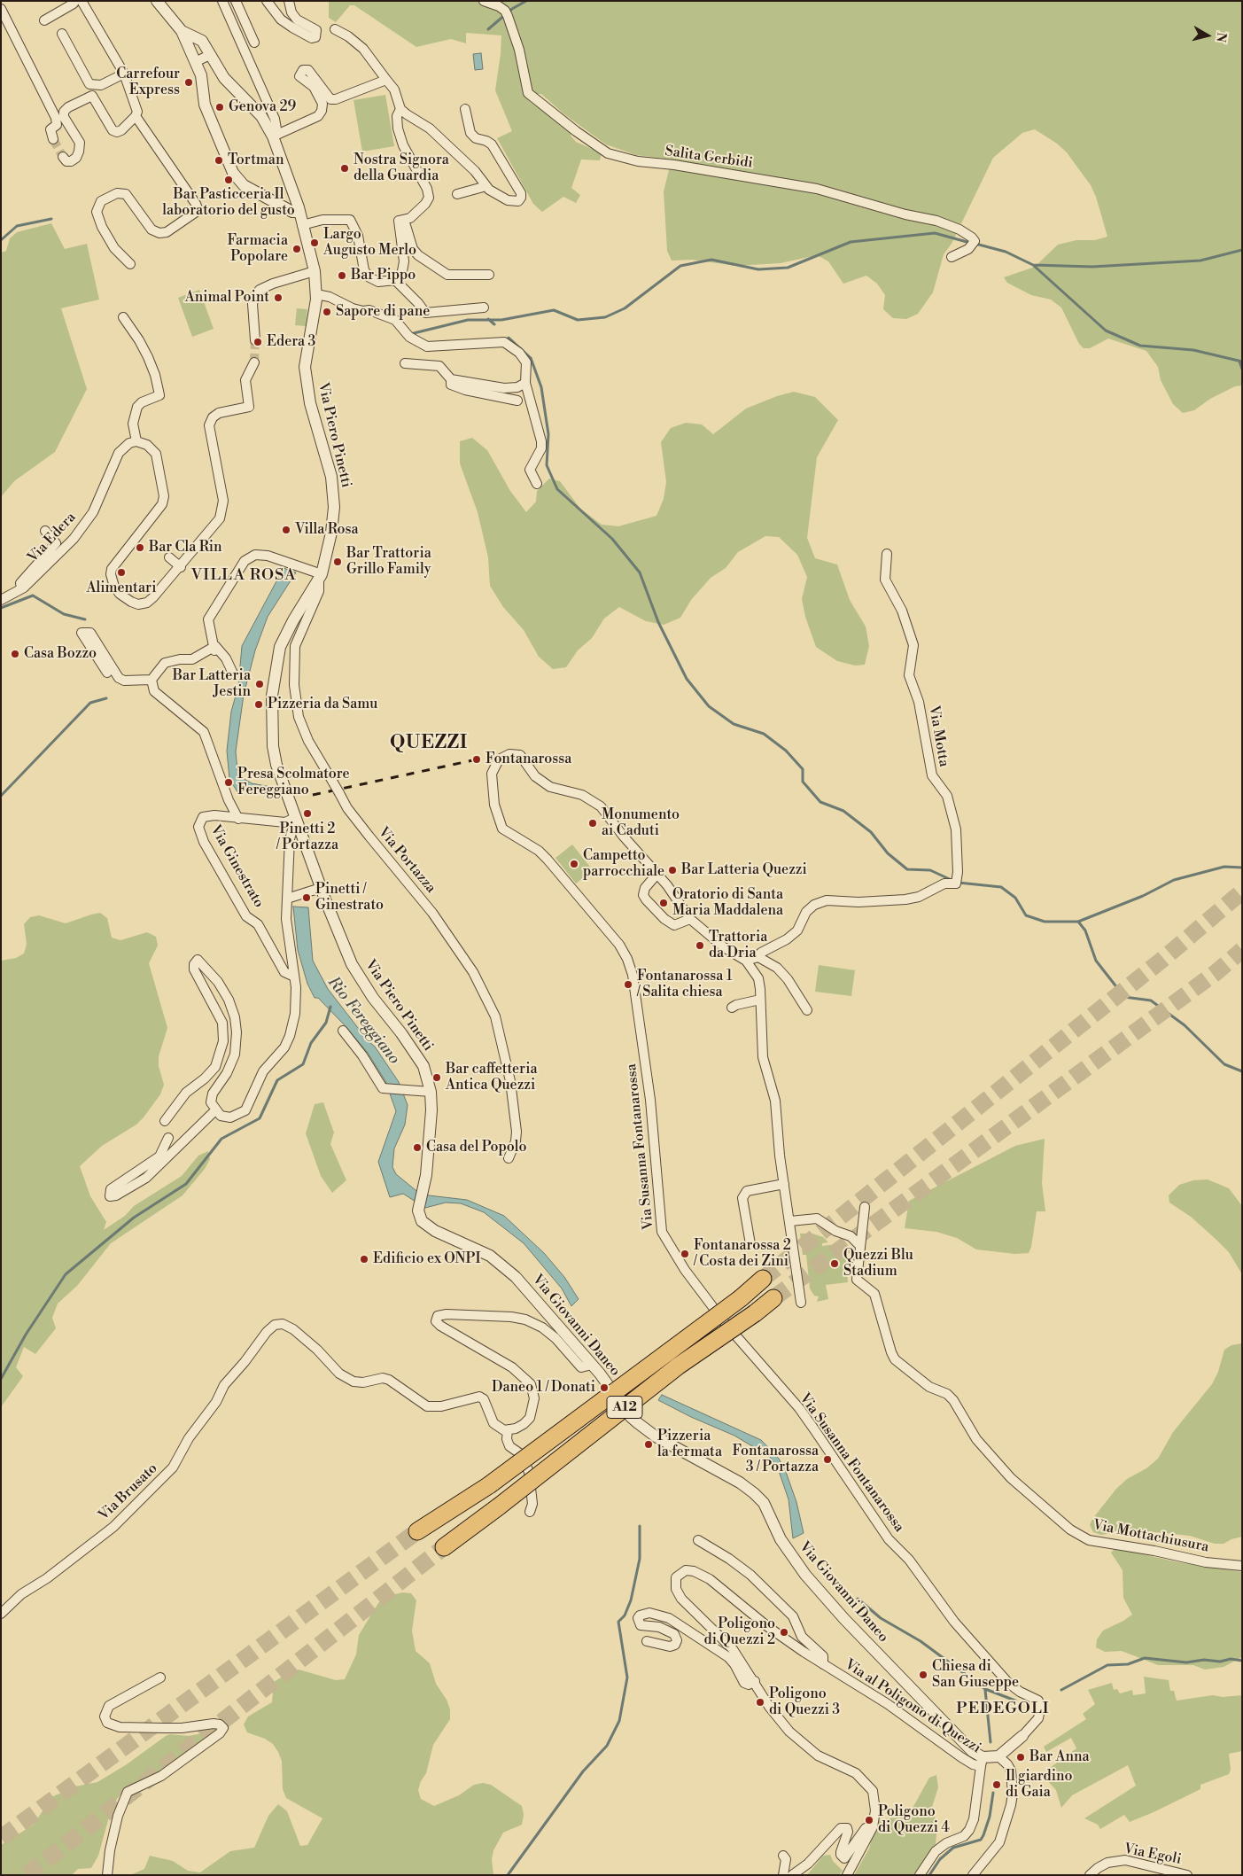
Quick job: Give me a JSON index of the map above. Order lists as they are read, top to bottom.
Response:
{
  "streets": {
    "highway": ["A12"],
    "street": [
      "Salita Gerbidi",
      "Via Piero Pinetti",
      "Via Edera",
      "Via Motta",
      "Via Portazza",
      "Via Ginestrato",
      "Via Susanna Fontanarossa",
      "Via Giovanni Daneo",
      "Via Brusato",
      "Via Mottachiusura",
      "Via al Poligono di Quezzi",
      "Via Egoli"
    ]
  },
  "crossings": [
    ["Via Piero Pinetti", "Via Portazza"],
    ["Via Piero Pinetti", "Via Ginestrato"],
    ["Via Piero Pinetti", "Via Giovanni Daneo"],
    ["Via Giovanni Daneo", "Via al Poligono di Quezzi"]
  ],
  "districts": ["VILLA ROSA", "QUEZZI", "PEDEGOLI"],
  "water": ["Rio Fereggiano"],
  "places": [
    "Carrefour Express",
    "Genova 29",
    "Tortman",
    "Nostra Signora della Guardia",
    "Bar Pasticceria Il laboratorio del gusto",
    "Largo Augusto Merlo",
    "Farmacia Popolare",
    "Bar Pippo",
    "Animal Point",
    "Sapore di pane",
    "Edera 3",
    "Villa Rosa",
    "Bar Cla Rin",
    "Bar Trattoria Grillo Family",
    "Alimentari",
    "Casa Bozzo",
    "Bar Latteria Jestin",
    "Pizzeria da Samu",
    "Fontanarossa",
    "Presa Scolmatore Fereggiano",
    "Pinetti 2 / Portazza",
    "Monumento ai Caduti",
    "Campetto parrocchiale",
    "Bar Latteria Quezzi",
    "Pinetti / Ginestrato",
    "Oratorio di Santa Maria Maddalena",
    "Trattoria da Dria",
    "Fontanarossa 1 / Salita chiesa",
    "Bar caffetteria Antica Quezzi",
    "Casa del Popolo",
    "Fontanarossa 2 / Costa dei Zini",
    "Edificio ex ONPI",
    "Quezzi Blu Stadium",
    "Daneo 1 / Donati",
    "Pizzeria la fermata",
    "Fontanarossa 3 / Portazza",
    "Poligono di Quezzi 2",
    "Chiesa di San Giuseppe",
    "Poligono di Quezzi 3",
    "Bar Anna",
    "Il giardino di Gaia",
    "Poligono di Quezzi 4"
  ],
  "north": "right"
}
